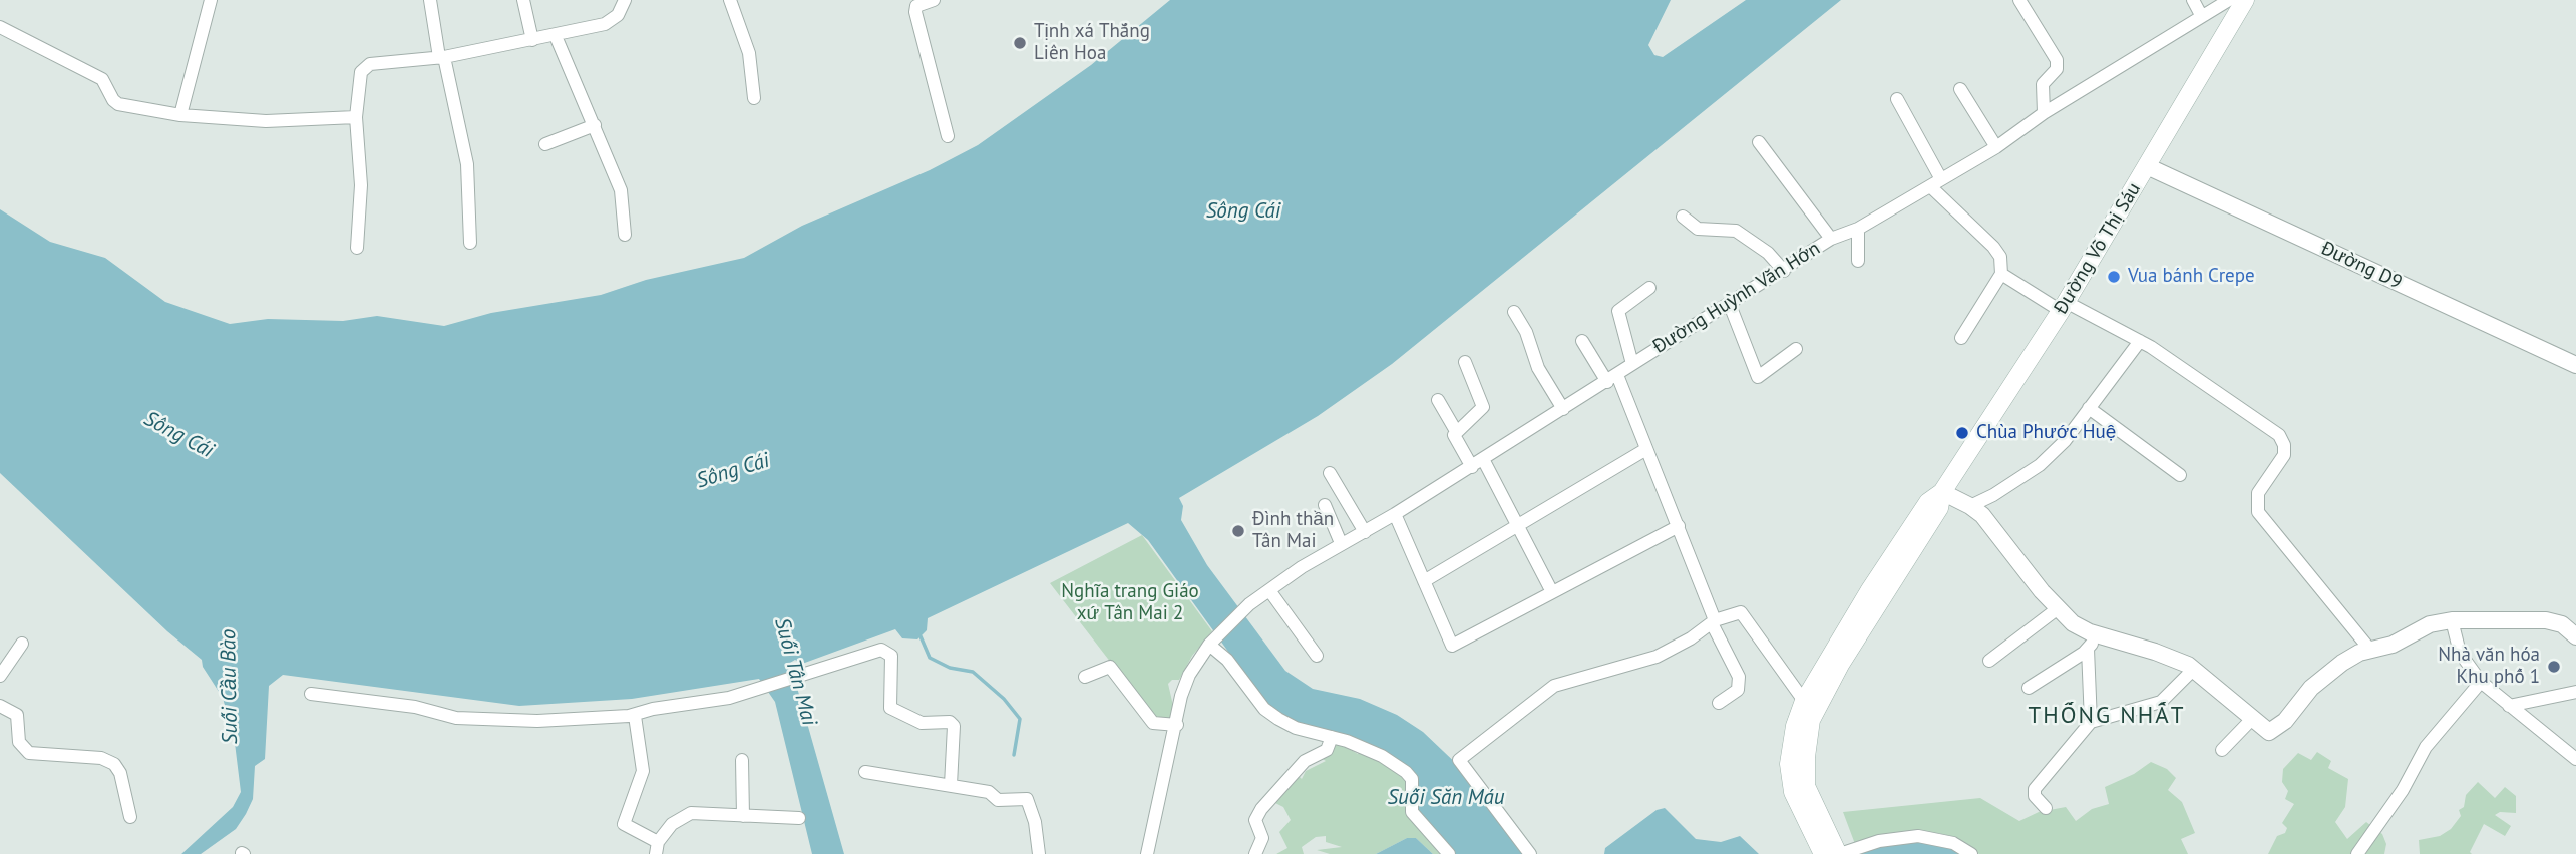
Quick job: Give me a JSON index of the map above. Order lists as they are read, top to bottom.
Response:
{
  "streets": {
    "main road": ["Đường Võ Thị Sáu"],
    "street": ["Đường D9", "Đường Huỳnh Văn Hớn"]
  },
  "crossings": [
    ["Đường Võ Thị Sáu", "Đường D9"]
  ],
  "districts": ["THỐNG NHẤT"],
  "water": [
    "Sông Cái",
    "Suối Tân Mai",
    "Suối Cầu Bào",
    "Suối Săn Máu"
  ],
  "parks": ["Nghĩa trang Giáo xứ Tân Mai 2"],
  "places": [
    "Tịnh xá Thắng Liên Hoa",
    "Vua bánh Crepe",
    "Chùa Phước Huệ",
    "Đình thần Tân Mai",
    "Nhà văn hóa Khu phố 1"
  ]
}
